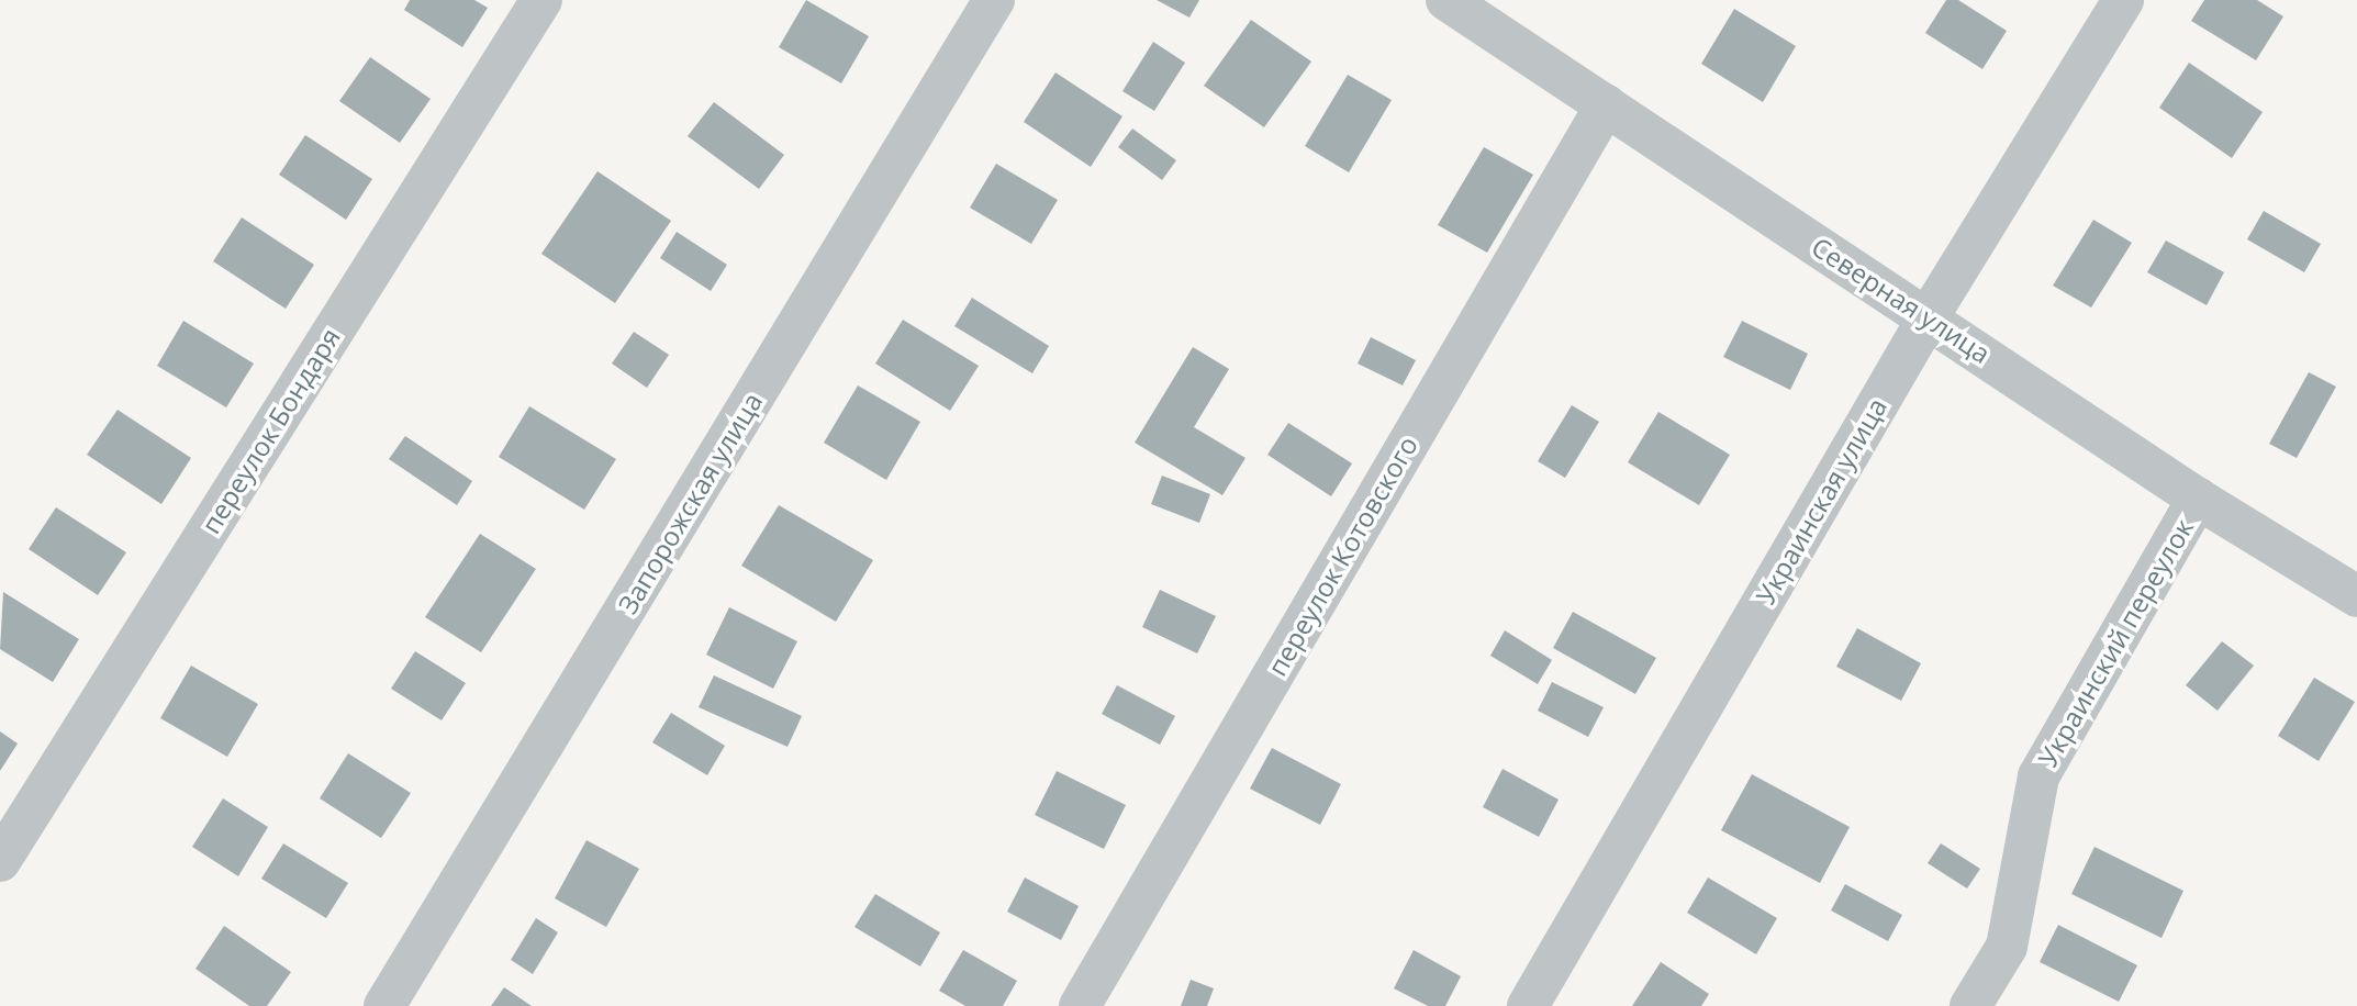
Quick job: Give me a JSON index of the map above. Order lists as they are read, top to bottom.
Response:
{
  "streets": {
    "street": [
      "Северная улица",
      "переулок Бондаря",
      "Украинская улица",
      "Запорожская улица",
      "переулок Котовского",
      "Украинский переулок"
    ]
  },
  "crossings": [
    ["Северная улица", "Украинская улица"],
    ["Северная улица", "переулок Котовского"],
    ["Северная улица", "Украинский переулок"]
  ]
}
